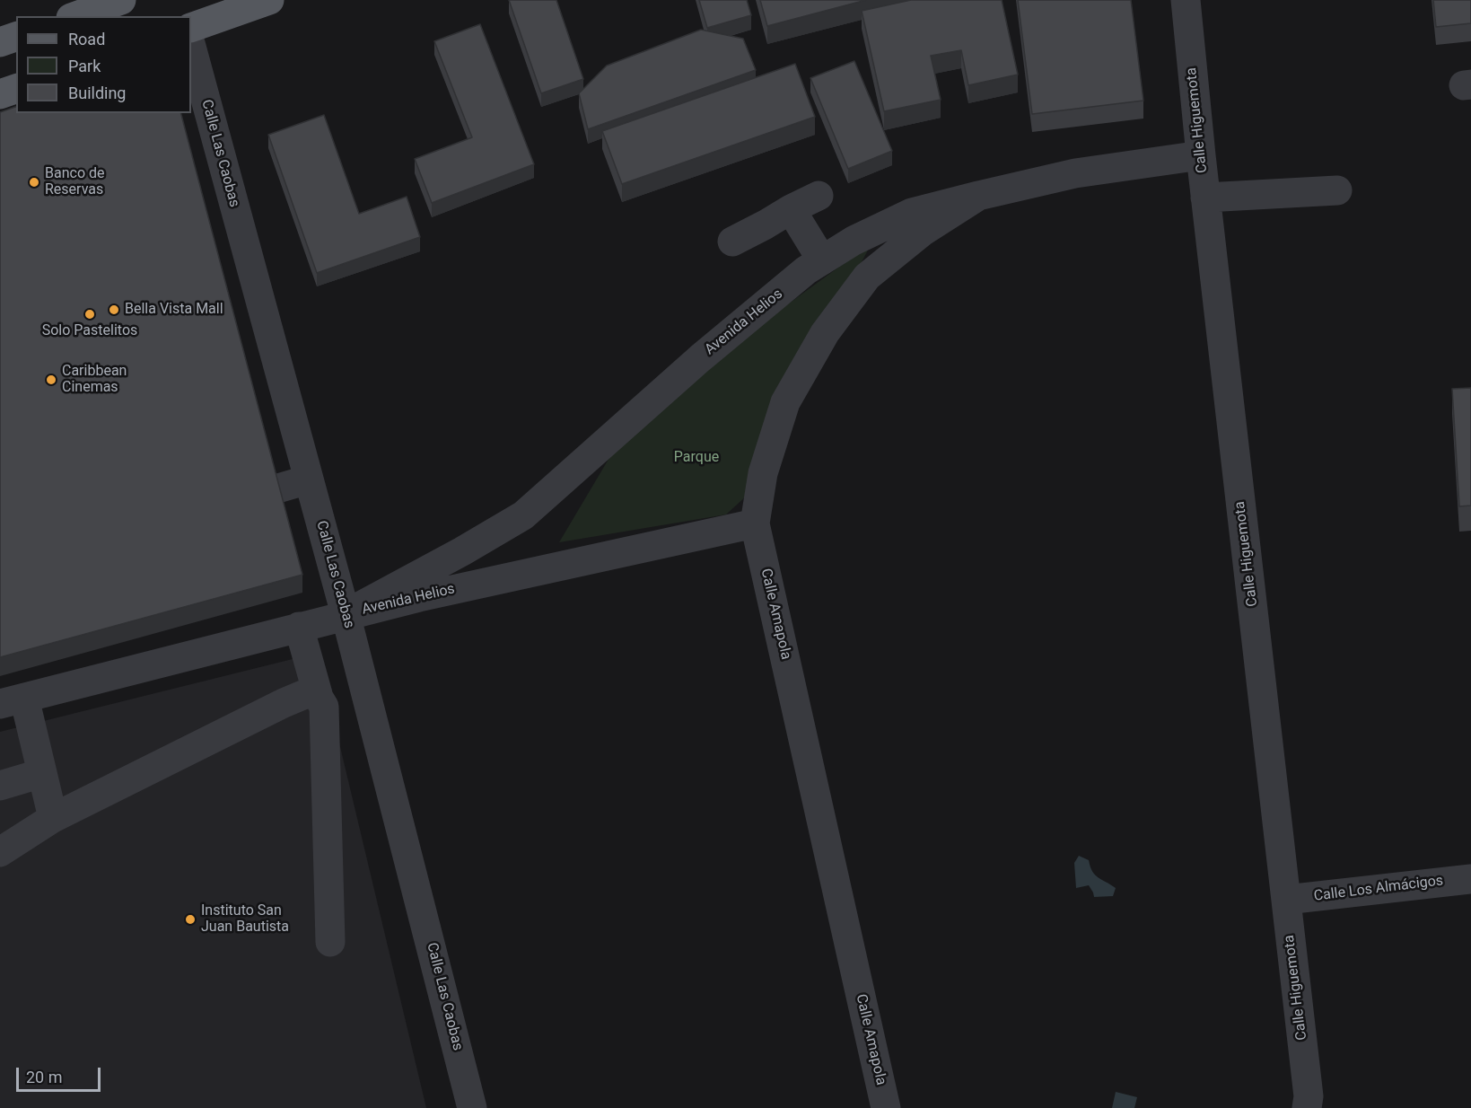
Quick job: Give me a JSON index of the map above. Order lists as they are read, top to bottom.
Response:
{
  "streets": {
    "street": [
      "Calle Higuemota",
      "Calle Las Caobas",
      "Avenida Helios",
      "Calle Amapola",
      "Calle Los Almácigos"
    ]
  },
  "crossings": [
    ["Calle Higuemota", "Avenida Helios"],
    ["Calle Higuemota", "Calle Los Almácigos"],
    ["Calle Las Caobas", "Avenida Helios"],
    ["Avenida Helios", "Calle Amapola"]
  ],
  "parks": ["Parque"],
  "places": [
    "Banco de Reservas",
    "Bella Vista Mall",
    "Solo Pastelitos",
    "Caribbean Cinemas",
    "Instituto San Juan Bautista"
  ],
  "legend": ["Road", "Park", "Building"],
  "scale_bar": "20 m"
}
